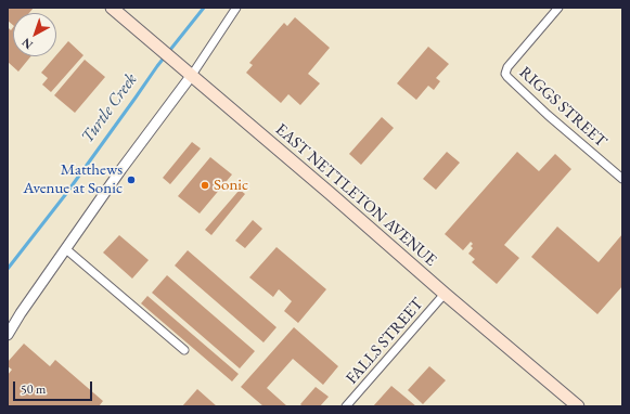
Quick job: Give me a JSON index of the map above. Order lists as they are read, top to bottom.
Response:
{
  "streets": {
    "main road": ["EAST NETTLETON AVENUE"],
    "street": ["RIGGS STREET", "FALLS STREET"]
  },
  "crossings": [
    ["EAST NETTLETON AVENUE", "FALLS STREET"]
  ],
  "water": ["Turtle Creek"],
  "places": ["Matthews Avenue at Sonic", "Sonic"],
  "scale_bar": "50 m",
  "north": "bottom left"
}
